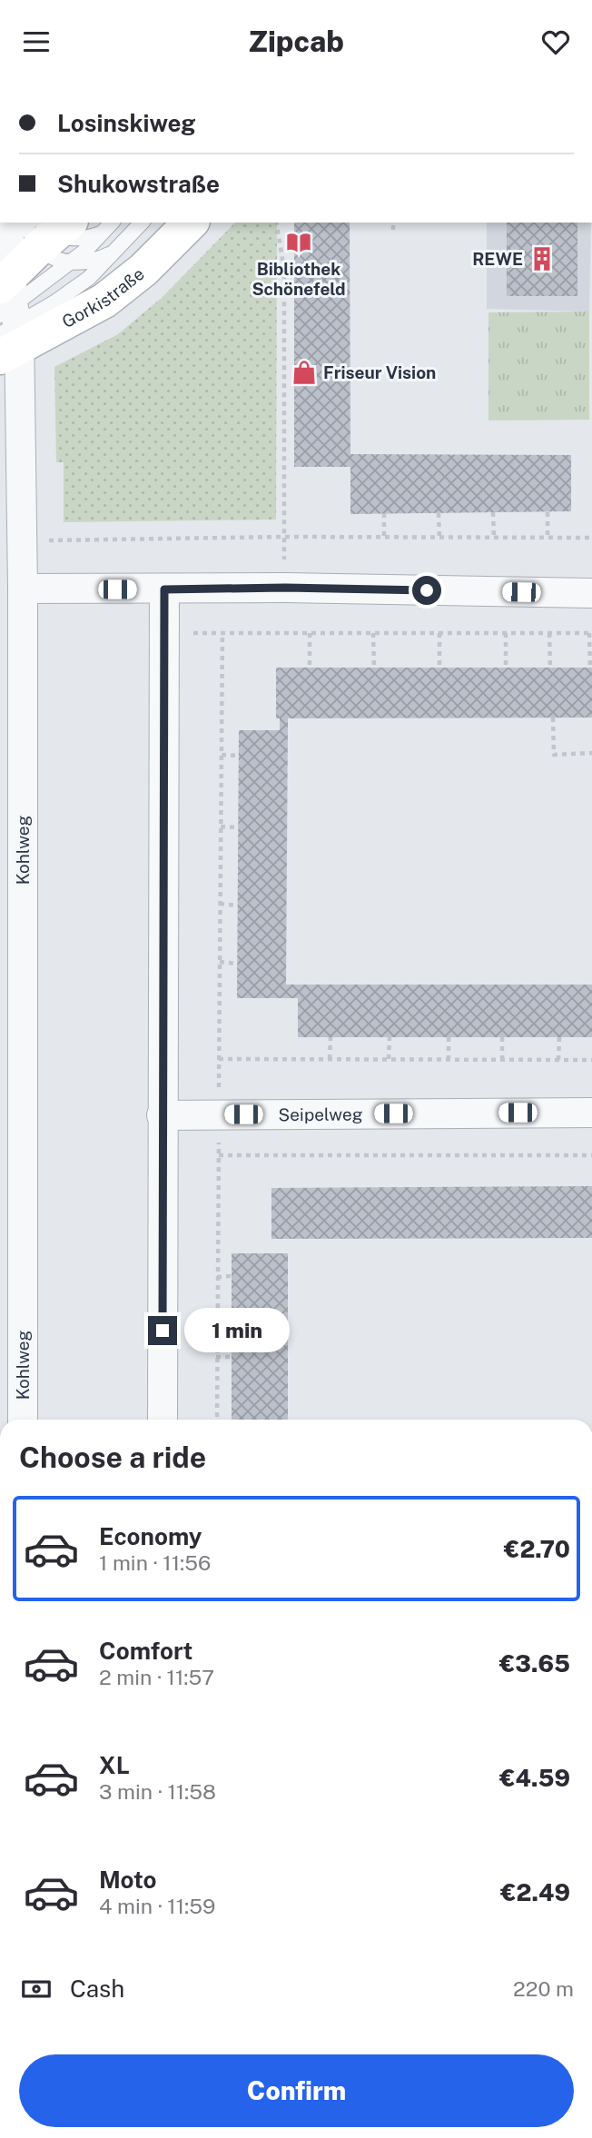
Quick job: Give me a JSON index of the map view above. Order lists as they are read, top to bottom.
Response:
{
  "streets": {
    "main road": ["Gorkistraße"],
    "street": ["Kohlweg", "Seipelweg"]
  },
  "crossings": [
    ["Gorkistraße", "Kohlweg"]
  ],
  "places": {
    "library": ["Bibliothek Schönefeld"],
    "building": ["REWE"],
    "shop": ["Friseur Vision"]
  },
  "page": {
    "header": "Zipcab",
    "banner": ["Losinskiweg", "Shukowstraße"],
    "bubble": "1 min",
    "heading": "Choose a ride",
    "list": [
      {
        "name": "Economy",
        "note": "1 min · 11:56",
        "value": "€2.70"
      },
      {
        "name": "Comfort",
        "note": "2 min · 11:57",
        "value": "€3.65"
      },
      {
        "name": "XL",
        "note": "3 min · 11:58",
        "value": "€4.59"
      },
      {
        "name": "Moto",
        "note": "4 min · 11:59",
        "value": "€2.49"
      }
    ],
    "pay": ["Cash", "220 m"],
    "buttons": "Confirm"
  }
}
